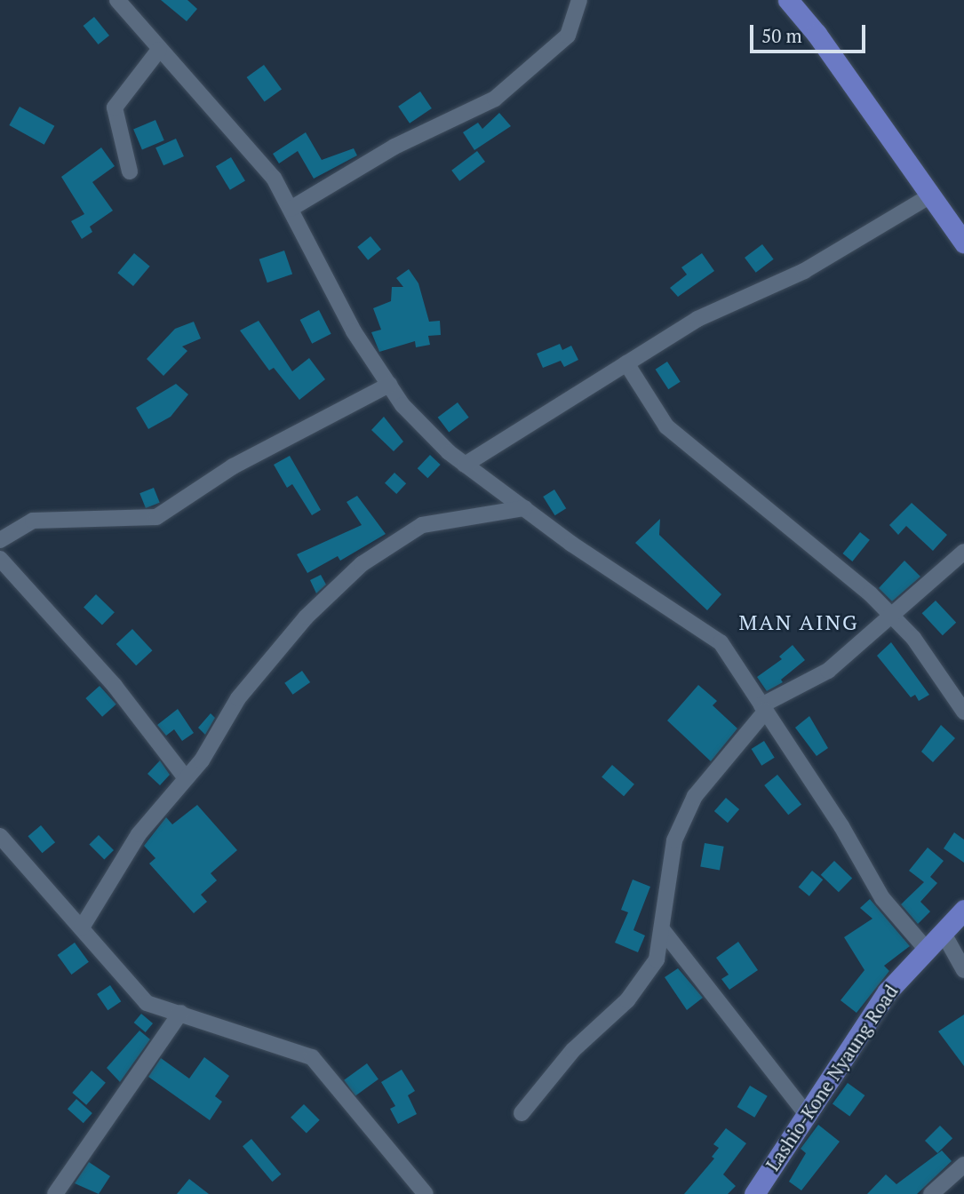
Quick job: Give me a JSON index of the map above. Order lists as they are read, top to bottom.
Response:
{
  "streets": {
    "main road": ["Lashio-Kone Nyaung Road"]
  },
  "districts": ["MAN AING"],
  "scale_bar": "50 m"
}
